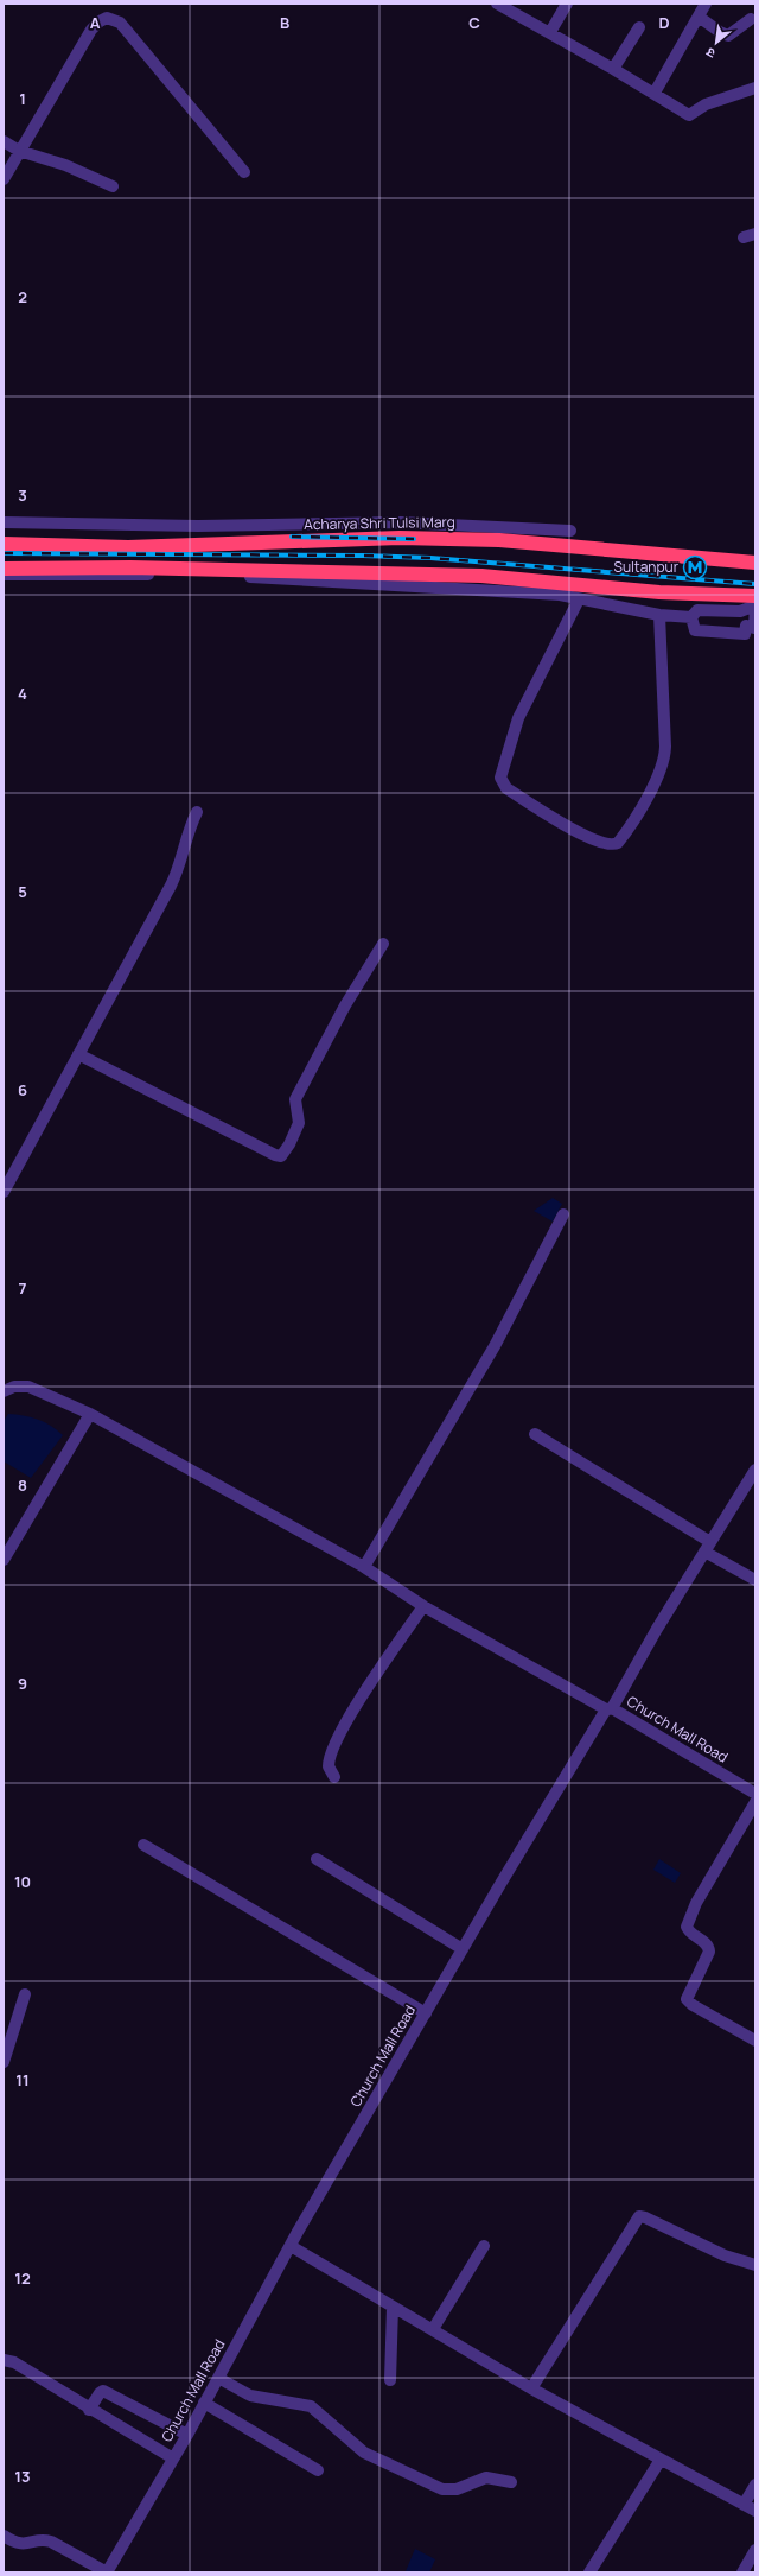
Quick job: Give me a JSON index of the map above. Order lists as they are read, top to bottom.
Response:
{
  "streets": {
    "highway": ["Acharya Shri Tulsi Marg"],
    "street": ["Church Mall Road"]
  },
  "places": {
    "metro station": ["Sultanpur"]
  },
  "north": "bottom left",
  "grid": {
    "columns": [
      "A",
      "B",
      "C",
      "D"
    ],
    "rows": [
      "1",
      "2",
      "3",
      "4",
      "5",
      "6",
      "7",
      "8",
      "9",
      "10",
      "11",
      "12",
      "13"
    ]
  }
}
